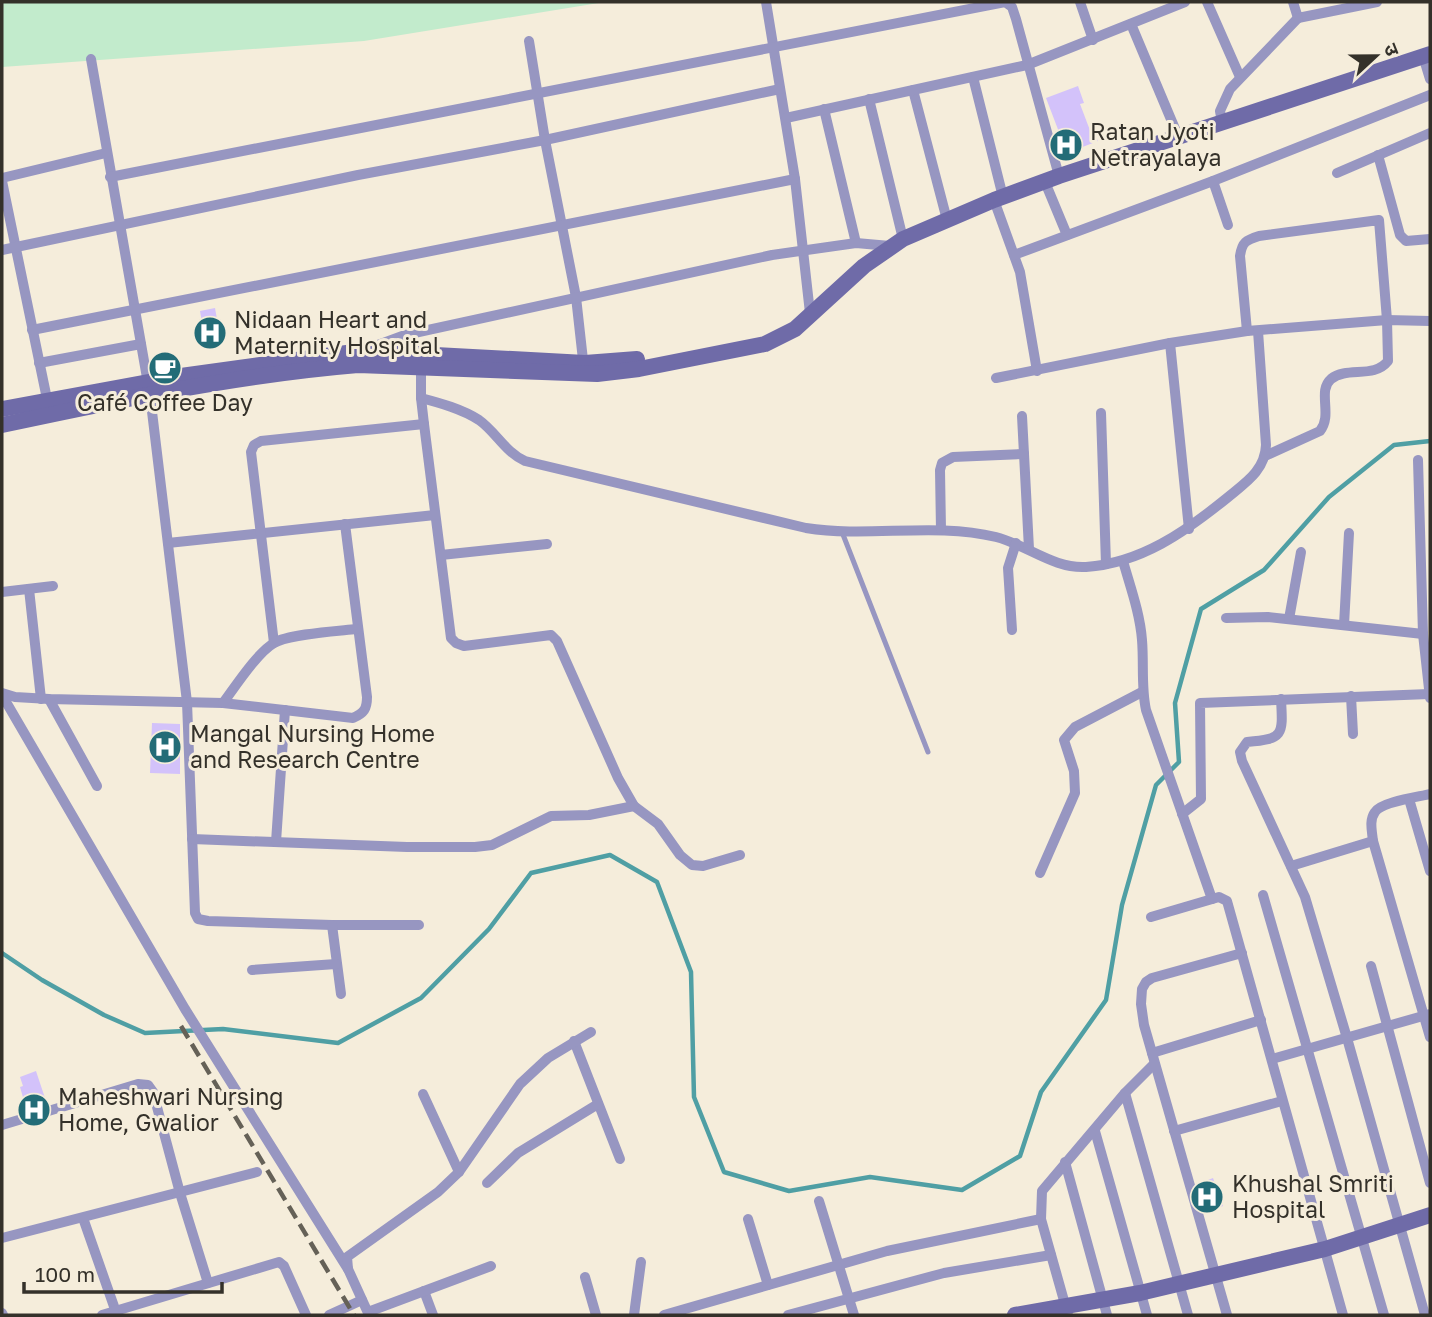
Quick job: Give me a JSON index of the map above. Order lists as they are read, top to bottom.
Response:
{
  "places": {
    "hospital": [
      "Ratan Jyoti Netrayalaya",
      "Nidaan Heart and Maternity Hospital",
      "Mangal Nursing Home and Research Centre",
      "Maheshwari Nursing Home, Gwalior",
      "Khushal Smriti Hospital"
    ],
    "cafe": ["Café Coffee Day"]
  },
  "scale_bar": "100 m",
  "north": "right"
}
